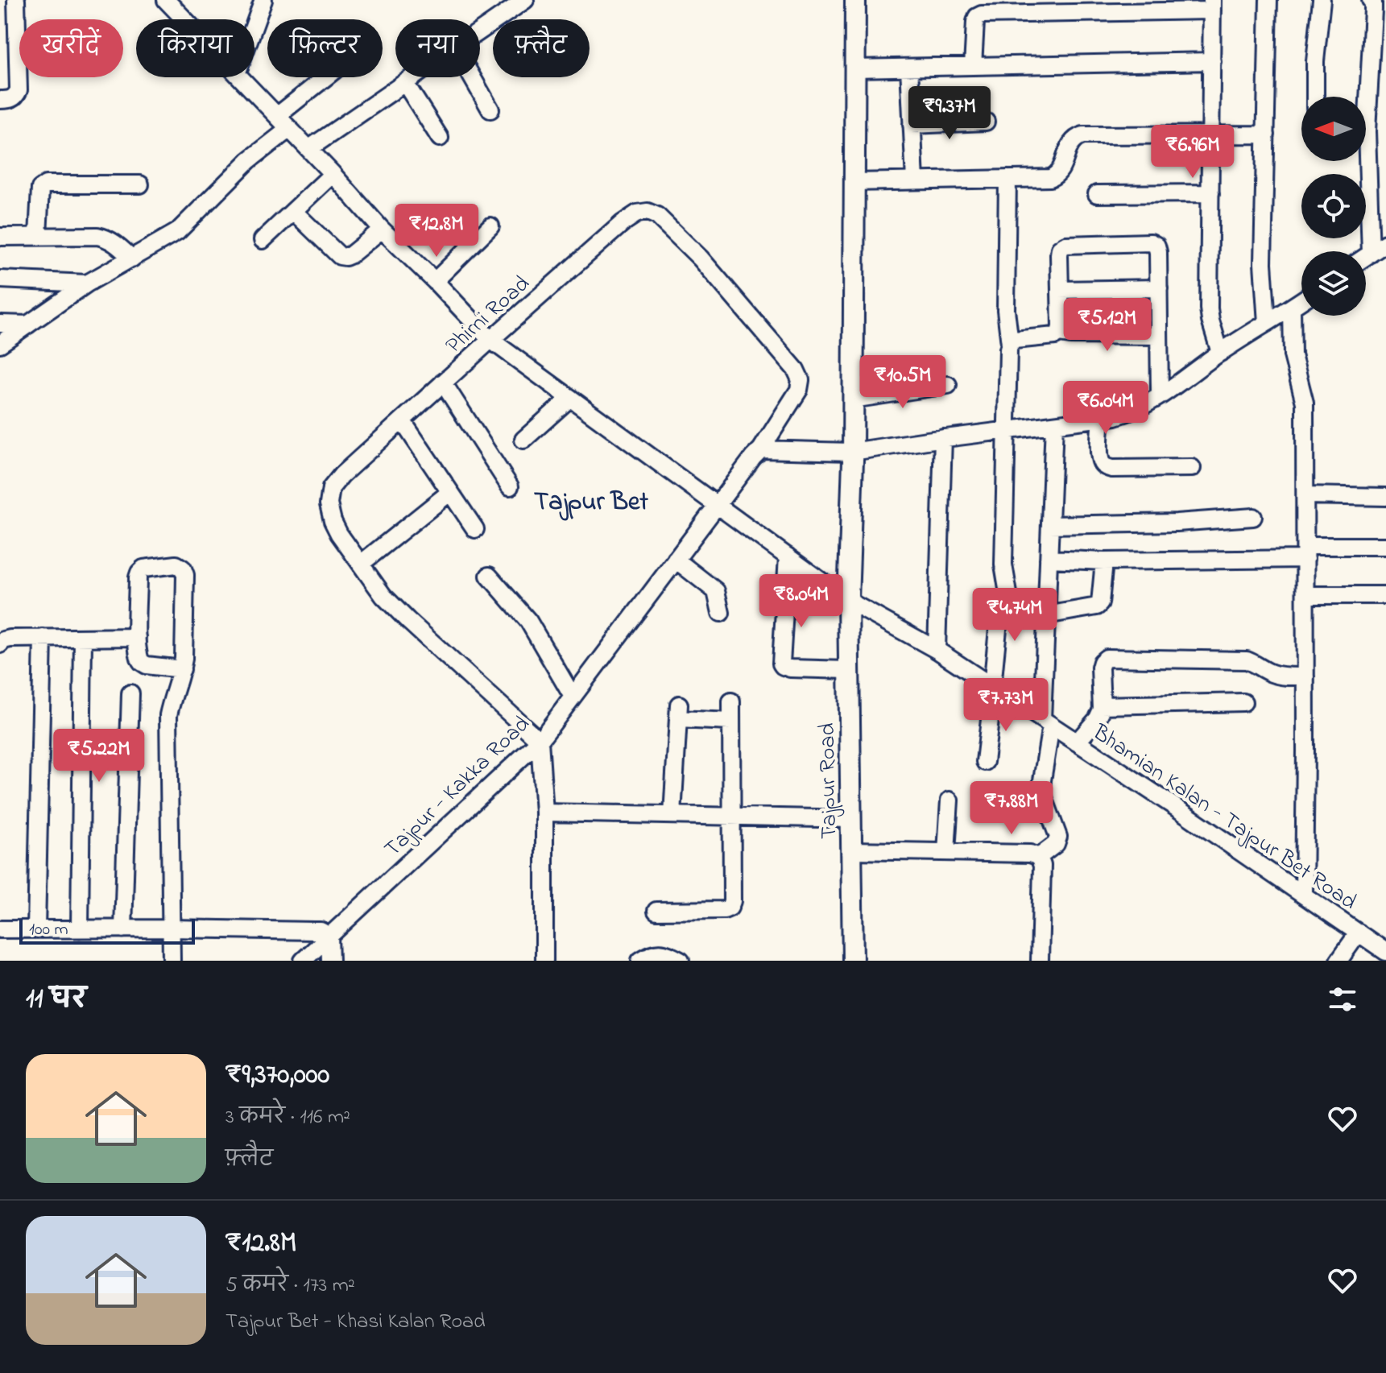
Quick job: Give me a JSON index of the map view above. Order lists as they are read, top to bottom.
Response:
{
  "streets": {
    "main road": ["Tajpur Road"],
    "street": ["Phirni Road", "Tajpur - Kakka Road", "Bhamian Kalan - Tajpur Bet Road"]
  },
  "crossings": [
    ["Phirni Road", "Tajpur - Kakka Road"],
    ["Phirni Road", "Bhamian Kalan - Tajpur Bet Road"],
    ["Tajpur Road", "Bhamian Kalan - Tajpur Bet Road"],
    ["Tajpur - Kakka Road", "Bhamian Kalan - Tajpur Bet Road"]
  ],
  "districts": ["Tajpur Bet"],
  "scale_bar": "100 m",
  "north": "left",
  "page": {
    "chip": [
      "खरीदें",
      "किराया",
      "फ़िल्टर",
      "नया",
      "फ़्लैट"
    ],
    "price": [
      "₹9.37M",
      "₹6.96M",
      "₹12.8M",
      "₹5.12M",
      "₹10.5M",
      "₹6.04M",
      "₹8.04M",
      "₹4.74M",
      "₹7.73M",
      "₹5.22M",
      "₹7.88M"
    ],
    "scale": "100 m",
    "heading": "11 घर",
    "list": [
      {
        "name": "₹9,370,000",
        "note": "3 कमरे · 116 m² · फ़्लैट"
      },
      {
        "name": "₹12.8M",
        "note": "5 कमरे · 173 m² · Tajpur Bet - Khasi Kalan Road"
      }
    ]
  }
}
